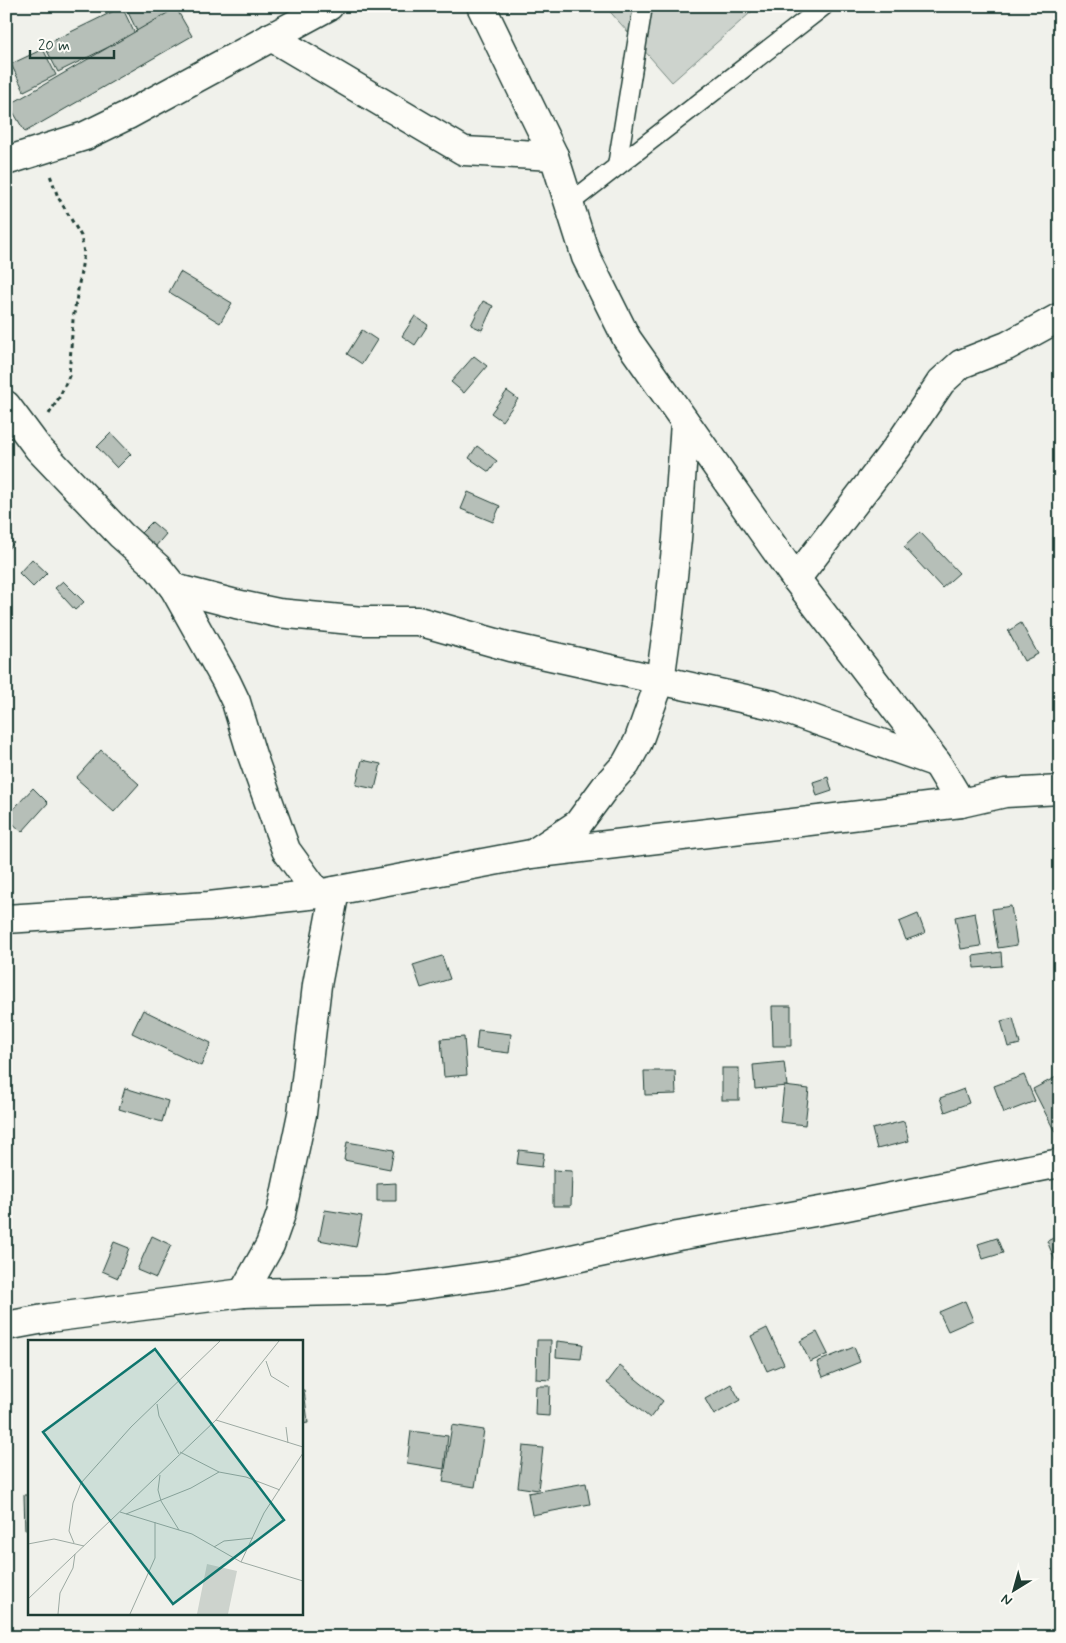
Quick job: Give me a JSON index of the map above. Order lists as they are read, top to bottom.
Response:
{
  "scale_bar": "20 m",
  "north": "bottom left"
}
